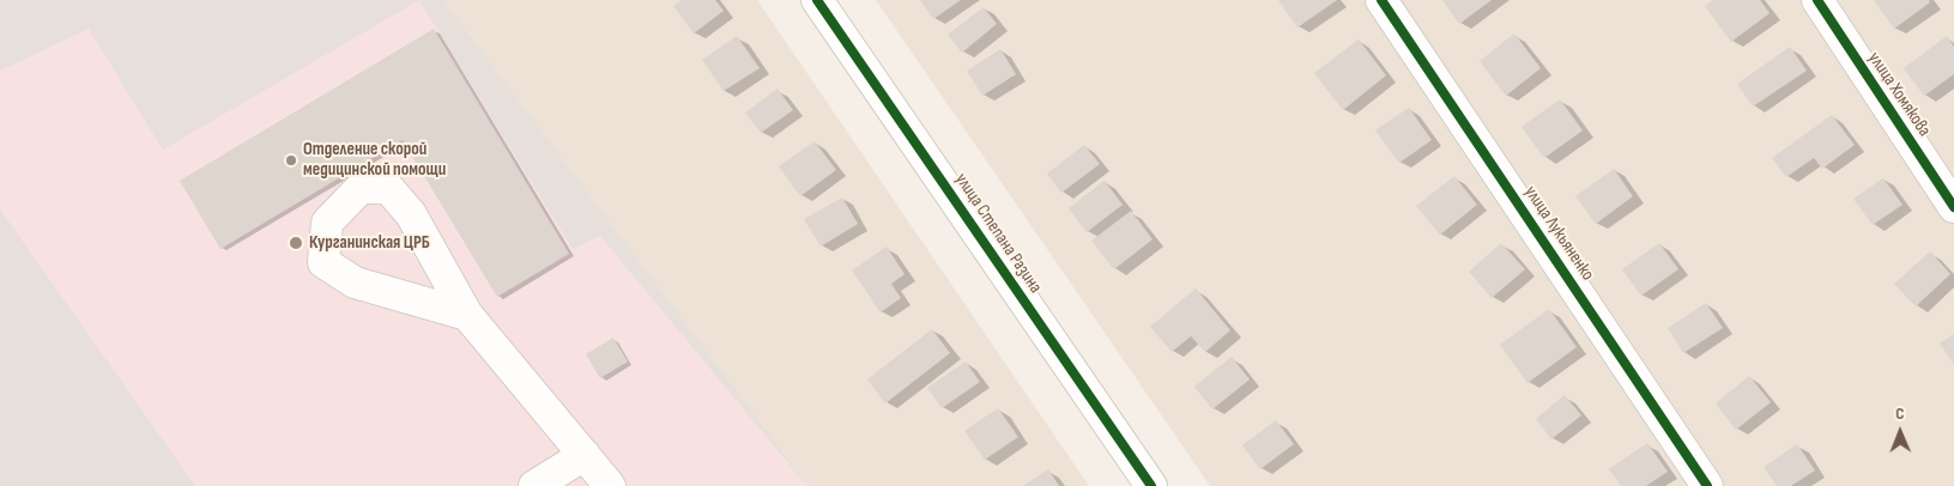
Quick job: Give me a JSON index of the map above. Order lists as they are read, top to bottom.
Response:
{
  "streets": {
    "street": ["улица Хомякова", "улица Степана Разина", "улица Лукьяненко"]
  },
  "places": ["Отделение скорой медицинской помощи", "Курганинская ЦРБ"],
  "north": "top"
}
